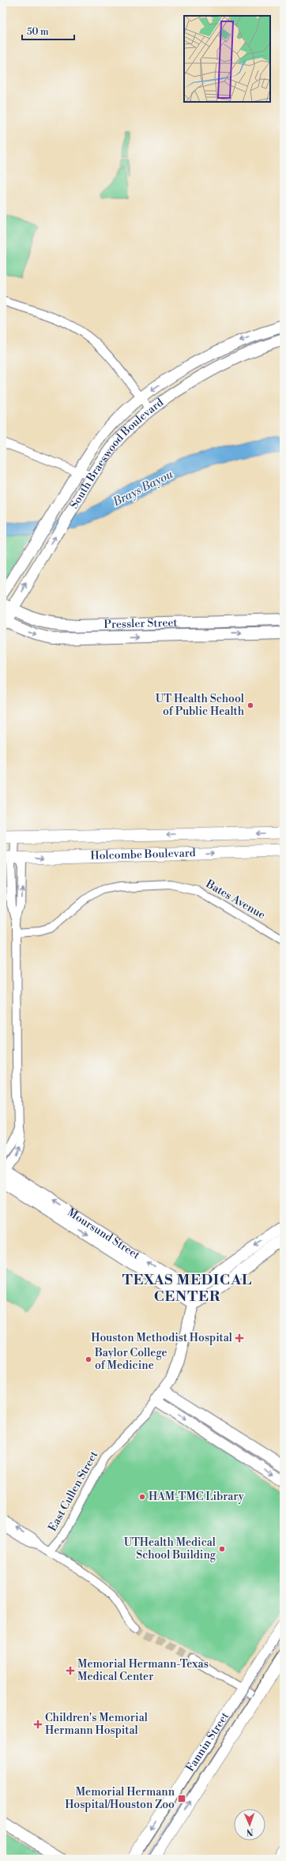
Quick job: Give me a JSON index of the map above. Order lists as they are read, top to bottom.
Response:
{
  "streets": {
    "main road": ["Holcombe Boulevard", "Fannin Street"],
    "street": [
      "South Braeswood Boulevard",
      "Pressler Street",
      "Bates Avenue",
      "Moursund Street",
      "East Cullen Street"
    ]
  },
  "crossings": [
    ["South Braeswood Boulevard", "Pressler Street"]
  ],
  "districts": ["TEXAS MEDICAL CENTER"],
  "water": ["Brays Bayou"],
  "places": {
    "other": [
      "UT Health School of Public Health",
      "Baylor College of Medicine",
      "HAM-TMC Library",
      "UTHealth Medical School Building"
    ],
    "health": ["Houston Methodist Hospital", "Memorial Hermann-Texas Medical Center", "Children's Memorial Hermann Hospital"],
    "transit": ["Memorial Hermann Hospital/Houston Zoo"]
  },
  "scale_bar": "50 m",
  "north": "bottom"
}
